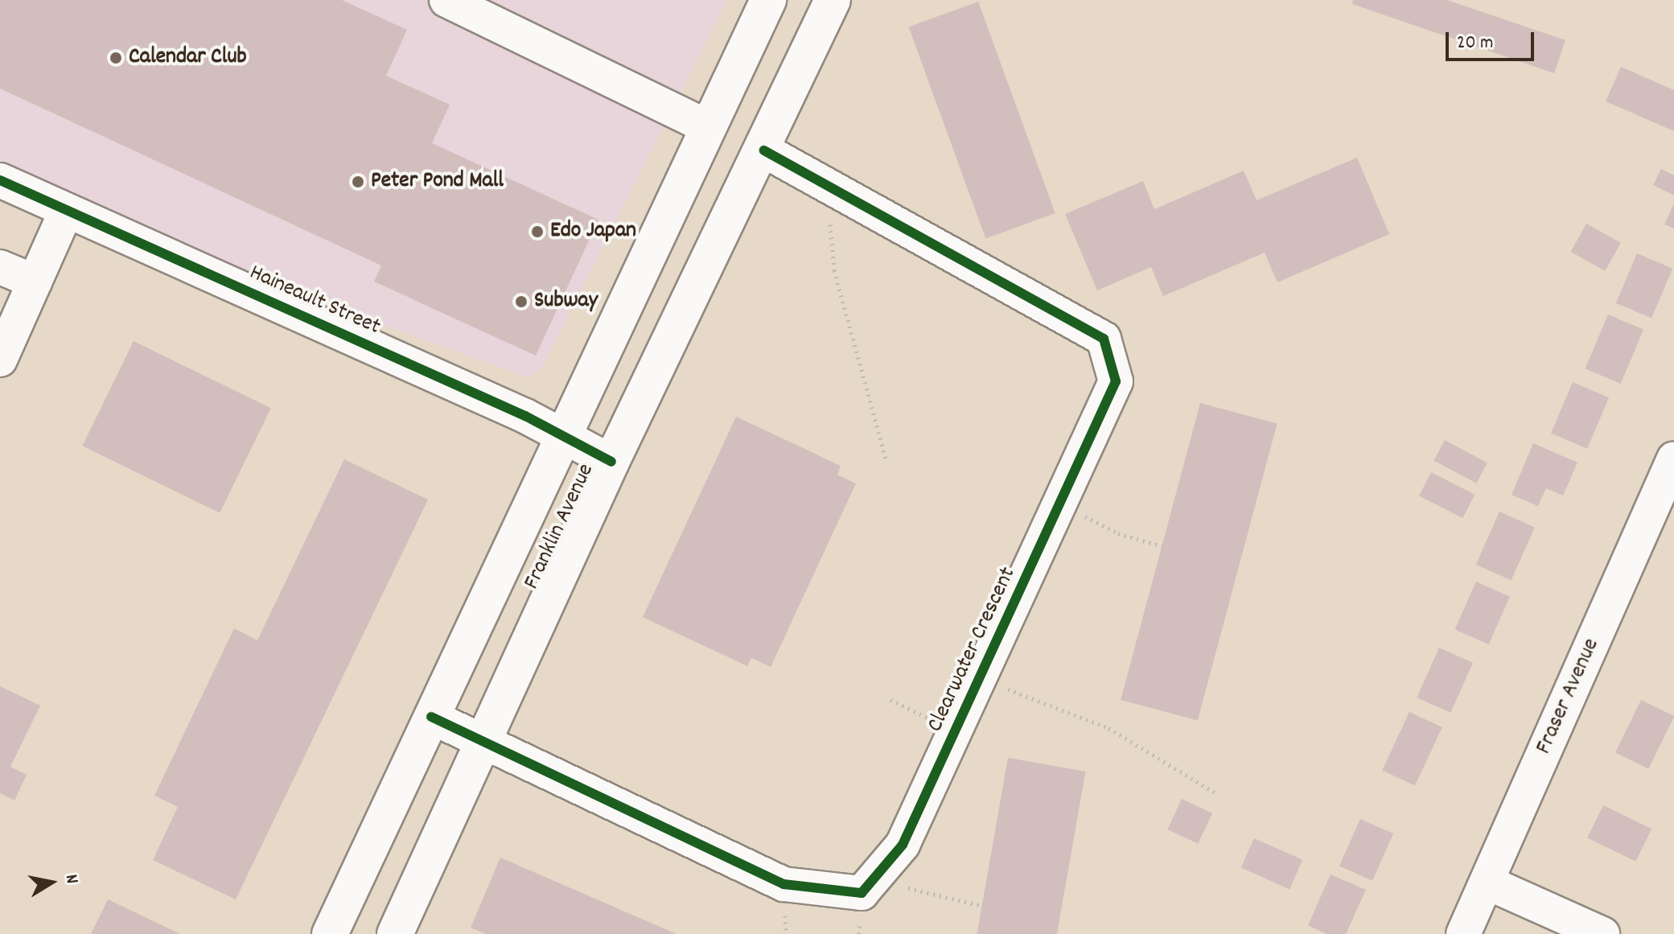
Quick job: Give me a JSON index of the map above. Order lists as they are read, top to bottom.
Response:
{
  "streets": {
    "main road": ["Franklin Avenue"],
    "street": ["Haineault Street", "Clearwater Crescent", "Fraser Avenue"]
  },
  "crossings": [
    ["Haineault Street", "Franklin Avenue"],
    ["Franklin Avenue", "Clearwater Crescent"]
  ],
  "places": [
    "Calendar Club",
    "Peter Pond Mall",
    "Edo Japan",
    "Subway"
  ],
  "scale_bar": "20 m",
  "north": "right"
}
